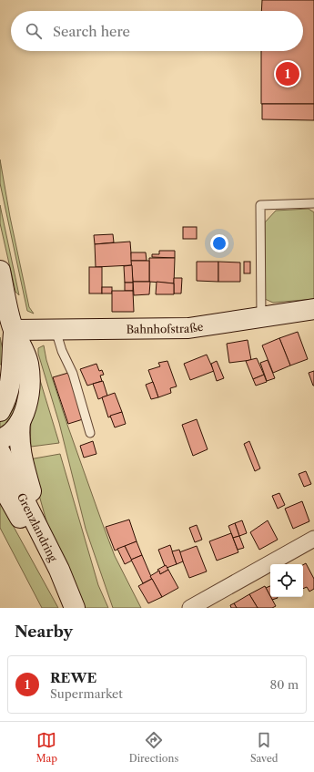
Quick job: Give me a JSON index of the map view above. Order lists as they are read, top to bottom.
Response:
{
  "streets": {
    "main road": ["Bahnhofstraße", "Grenzlandring"]
  },
  "page": {
    "search": "Search here",
    "pins": "1",
    "heading": "Nearby",
    "list": [
      {
        "mark": "1",
        "name": "REWE",
        "note": "Supermarket",
        "value": "80 m"
      }
    ],
    "nav": ["Map", "Directions", "Saved"]
  }
}
